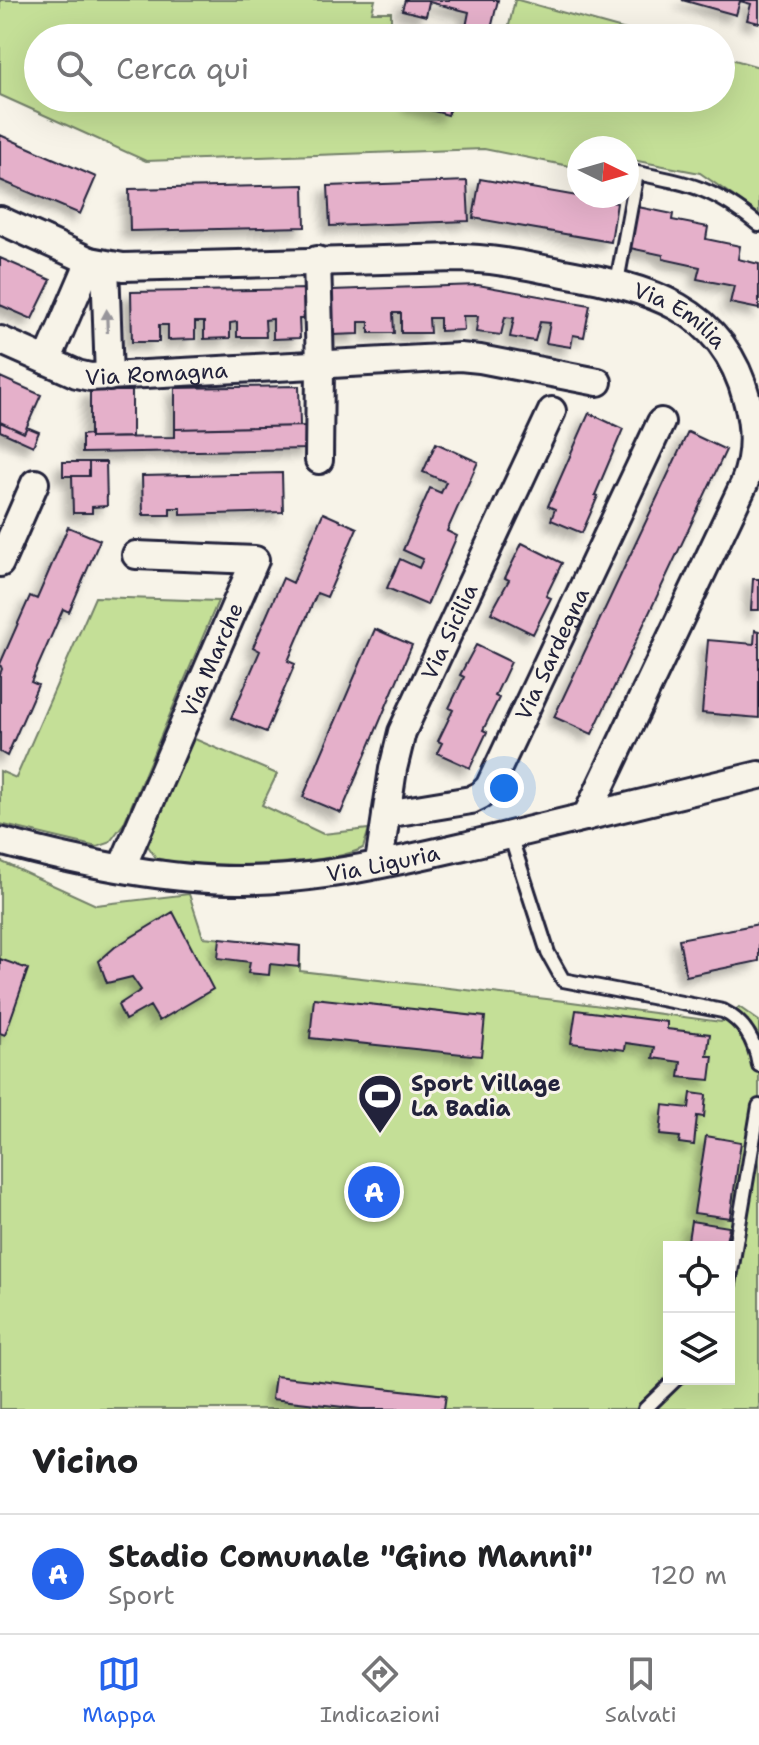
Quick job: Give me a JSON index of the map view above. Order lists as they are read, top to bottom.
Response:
{
  "streets": {
    "street": [
      "Via Emilia",
      "Via Romagna",
      "Via Sicilia",
      "Via Sardegna",
      "Via Marche",
      "Via Liguria"
    ]
  },
  "crossings": [
    ["Via Emilia", "Via Liguria"],
    ["Via Sicilia", "Via Sardegna"],
    ["Via Sicilia", "Via Liguria"],
    ["Via Marche", "Via Liguria"]
  ],
  "places": {
    "sports": ["Sport Village La Badia"]
  },
  "north": "right",
  "page": {
    "search": "Cerca qui",
    "pins": "A",
    "heading": "Vicino",
    "list": [
      {
        "mark": "A",
        "name": "Stadio Comunale \"Gino Manni\"",
        "note": "Sport",
        "value": "120 m"
      }
    ],
    "nav": ["Mappa", "Indicazioni", "Salvati"]
  }
}
